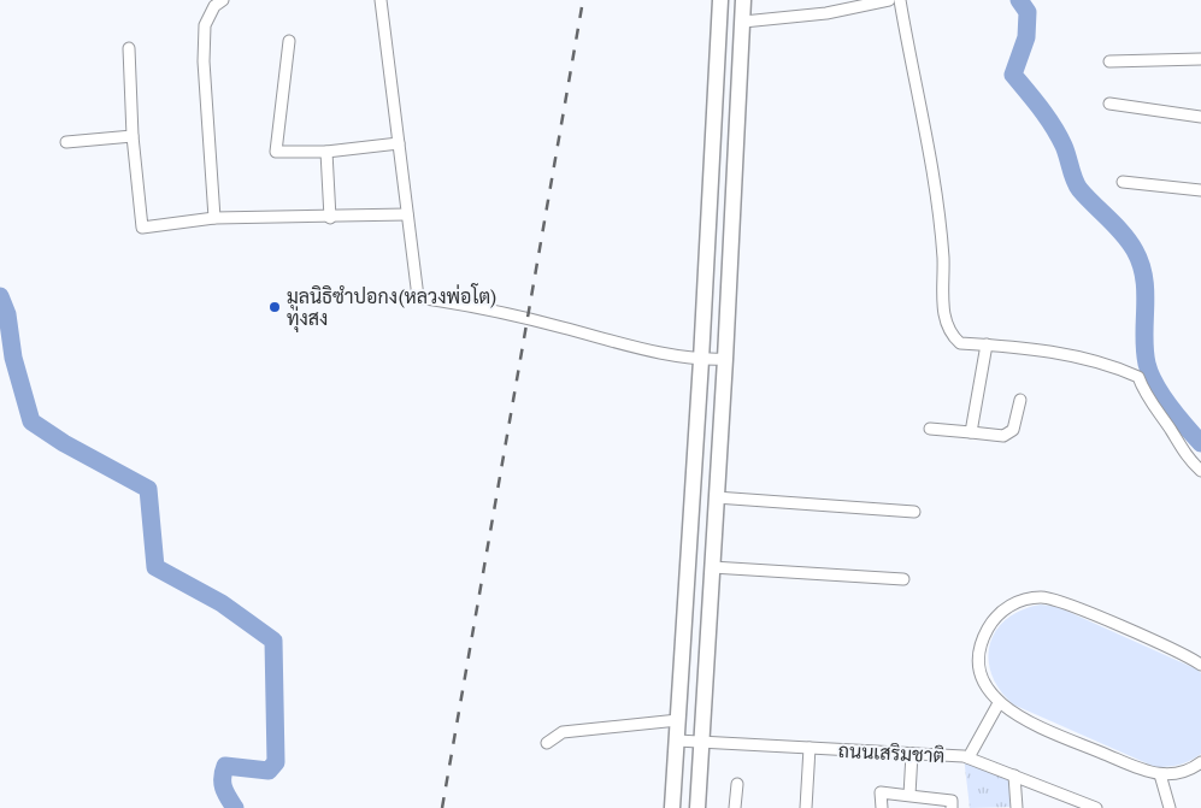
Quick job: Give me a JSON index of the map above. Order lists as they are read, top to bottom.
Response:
{
  "streets": {
    "street": ["ถนนเสริมชาติ"]
  },
  "places": ["มูลนิธิซำปอกง(หลวงพ่อโต) ทุ่งสง"]
}
